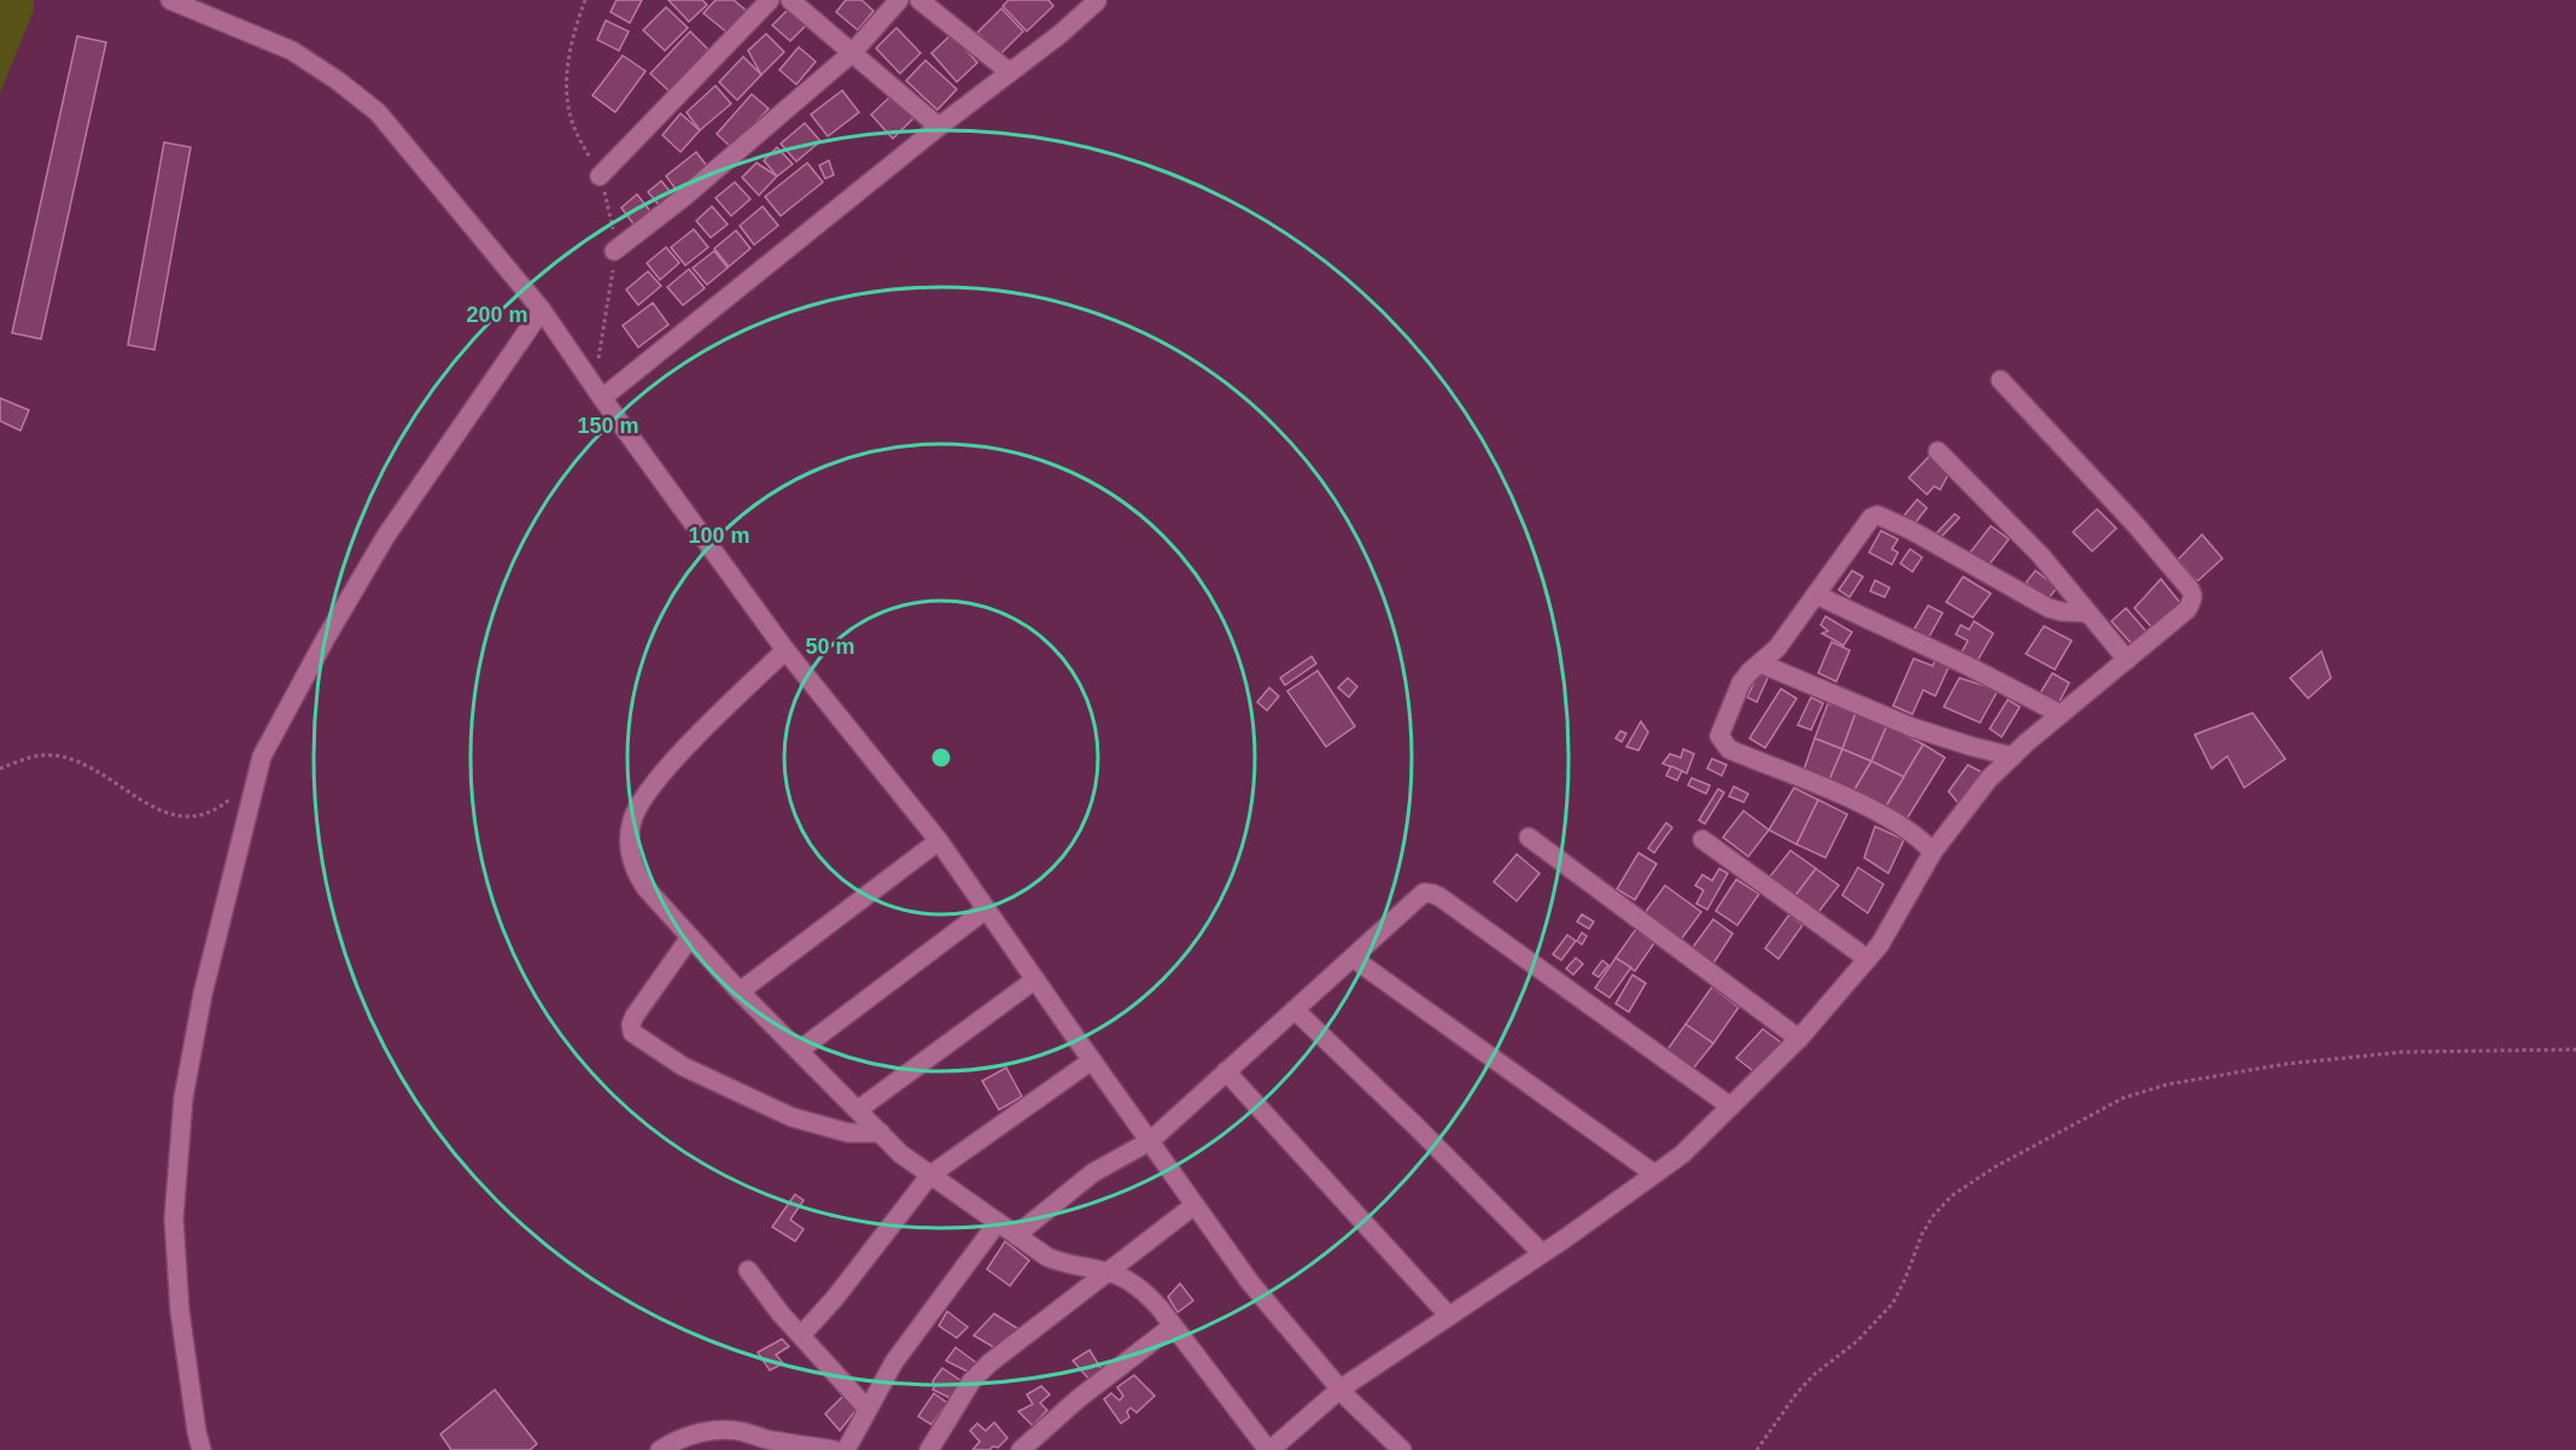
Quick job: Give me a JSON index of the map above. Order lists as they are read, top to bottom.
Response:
{
  "rings": [
    "200 m",
    "150 m",
    "100 m",
    "50 m"
  ]
}
